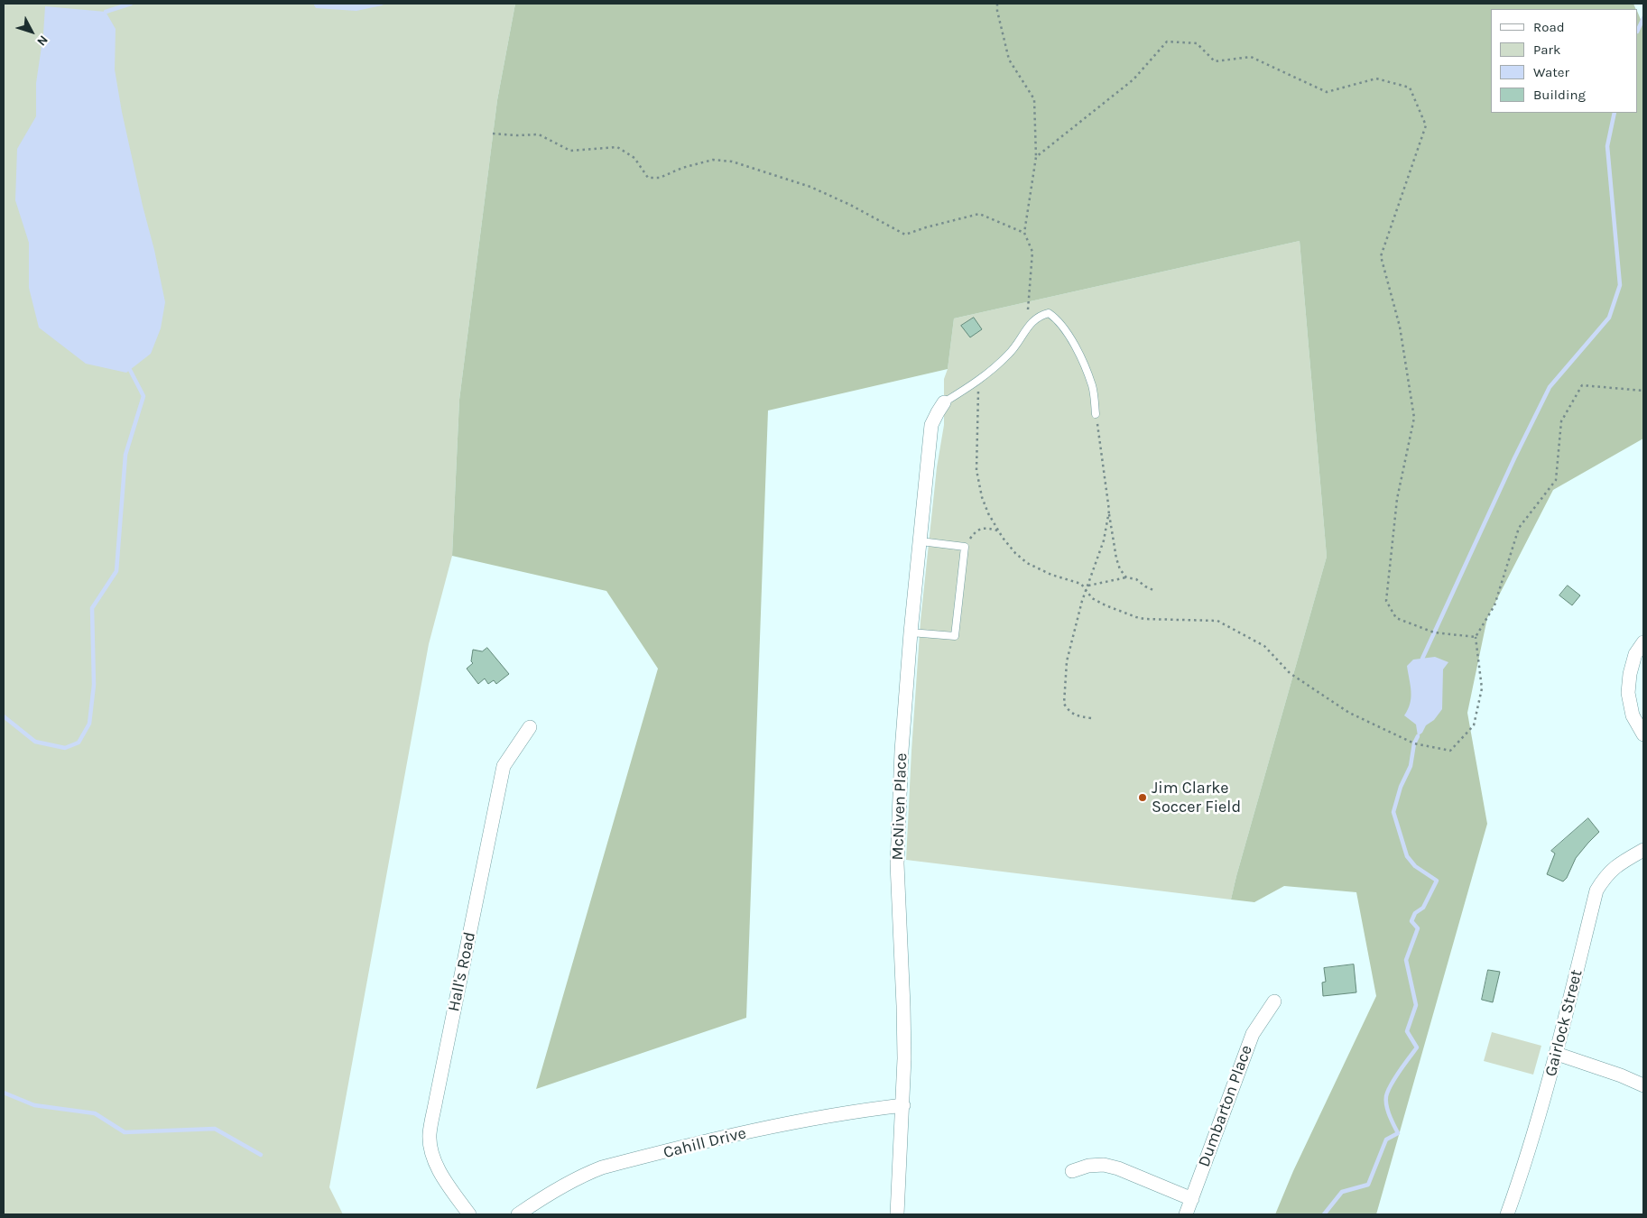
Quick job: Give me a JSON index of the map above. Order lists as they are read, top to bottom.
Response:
{
  "streets": {
    "street": [
      "McNiven Place",
      "Hall's Road",
      "Gairlock Street",
      "Dumbarton Place",
      "Cahill Drive"
    ]
  },
  "crossings": [
    ["McNiven Place", "Cahill Drive"]
  ],
  "places": ["Jim Clarke Soccer Field"],
  "legend": [
    "Road",
    "Park",
    "Water",
    "Building"
  ],
  "north": "bottom right"
}
